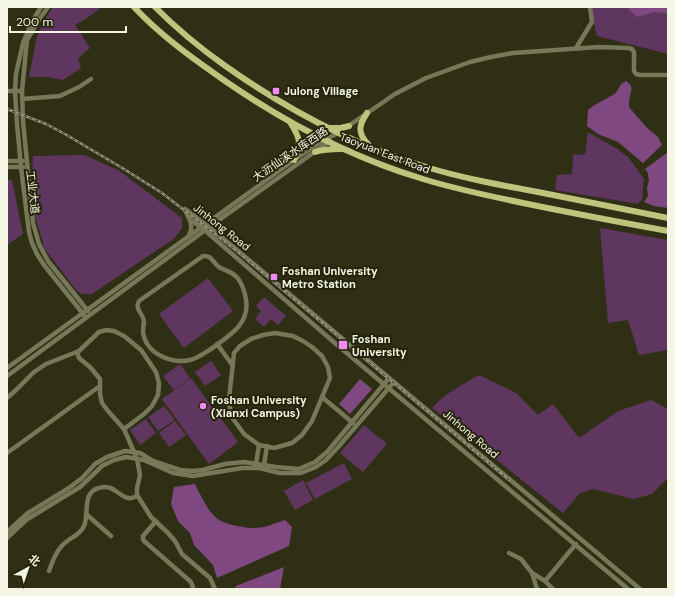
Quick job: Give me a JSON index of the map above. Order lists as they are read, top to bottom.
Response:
{
  "streets": {
    "main road": ["Taoyuan East Road"],
    "street": ["大沥仙溪水库西路", "工业大道", "Jinhong Road"]
  },
  "crossings": [
    ["Taoyuan East Road", "大沥仙溪水库西路"],
    ["大沥仙溪水库西路", "工业大道"],
    ["大沥仙溪水库西路", "Jinhong Road"]
  ],
  "places": {
    "transit": ["Julong Village", "Foshan University Metro Station", "Foshan University"],
    "other": ["Foshan University (Xianxi Campus)"]
  },
  "scale_bar": "200 m",
  "north": "top right"
}
